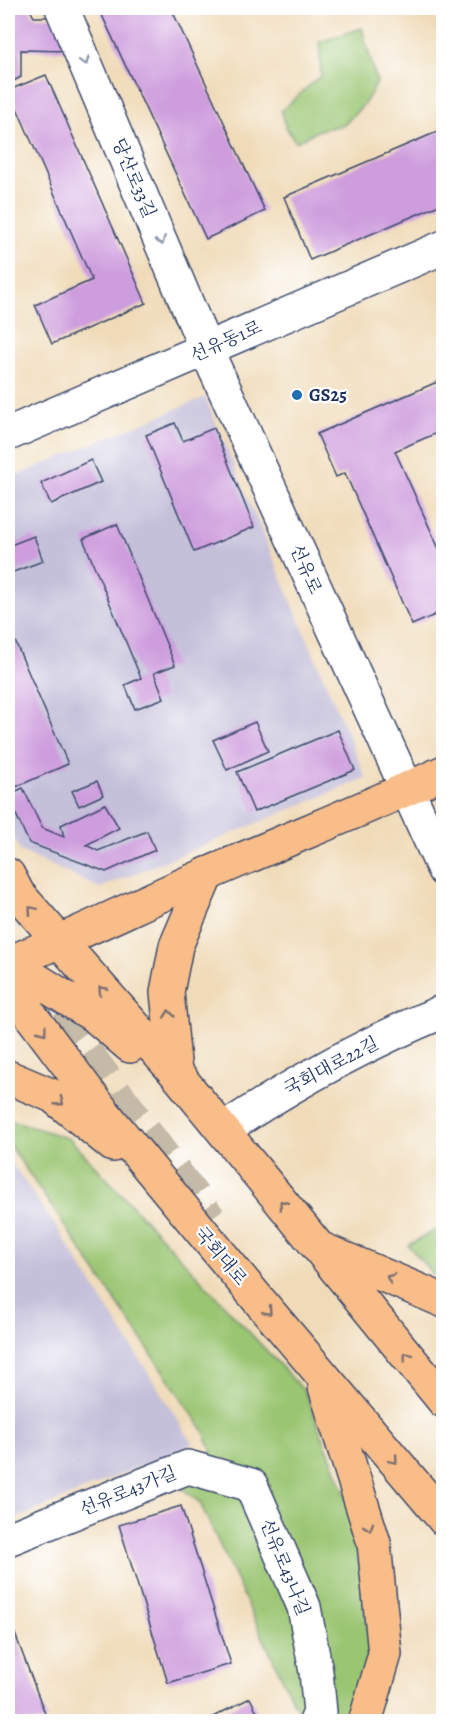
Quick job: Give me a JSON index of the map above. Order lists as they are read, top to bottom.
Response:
{
  "streets": {
    "main road": ["국회대로"],
    "street": [
      "당산로33길",
      "선유동1로",
      "선유로",
      "국회대로22길",
      "선유로43가길",
      "선유로43나길"
    ]
  },
  "crossings": [
    ["당산로33길", "선유동1로"],
    ["당산로33길", "선유로"],
    ["선유동1로", "선유로"],
    ["선유로43가길", "선유로43나길"]
  ],
  "one_way": ["당산로33길"],
  "places": ["GS25"]
}
